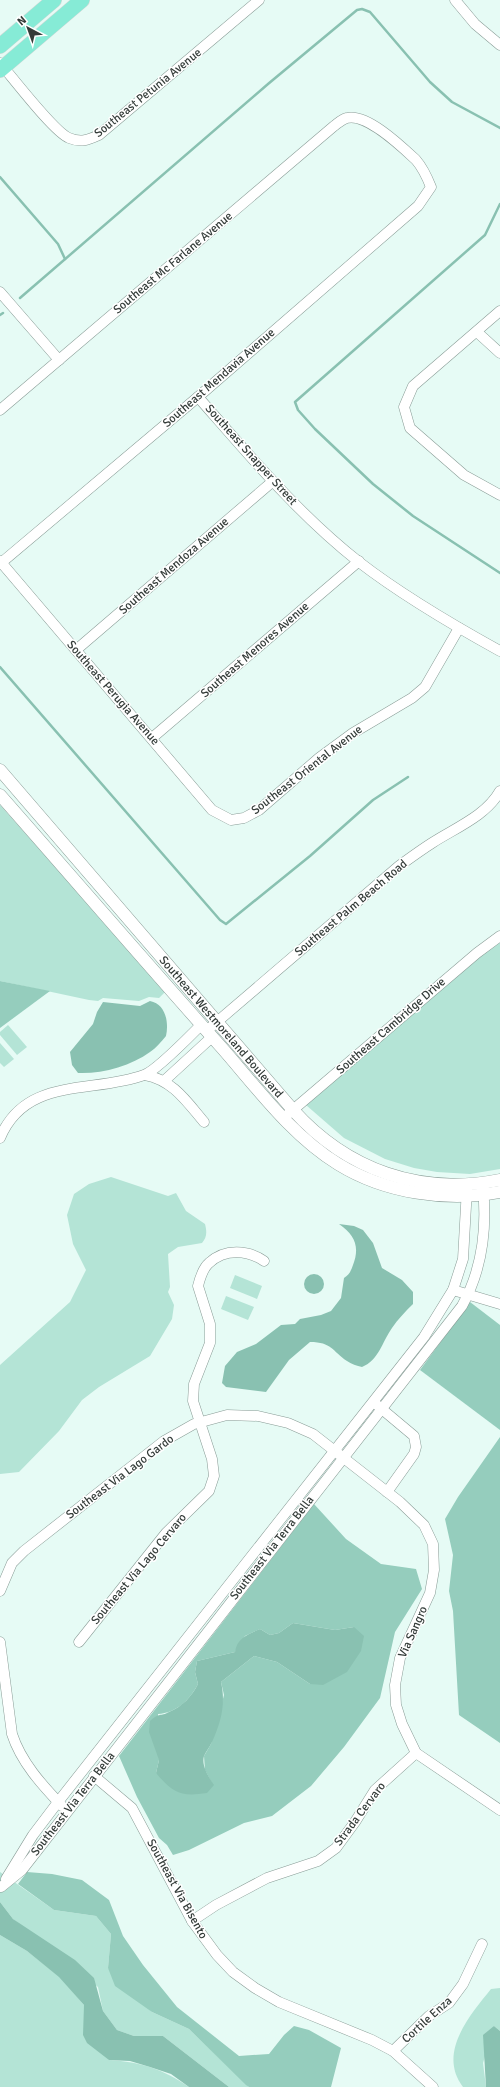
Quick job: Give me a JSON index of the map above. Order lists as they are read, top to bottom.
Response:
{
  "streets": {
    "street": [
      "Southeast Petunia Avenue",
      "Southeast Mc Farlane Avenue",
      "Southeast Mendavia Avenue",
      "Southeast Snapper Street",
      "Southeast Mendoza Avenue",
      "Southeast Menores Avenue",
      "Southeast Perugia Avenue",
      "Southeast Oriental Avenue",
      "Southeast Palm Beach Road",
      "Southeast Cambridge Drive",
      "Southeast Westmoreland Boulevard",
      "Southeast Via Lago Gardo",
      "Southeast Via Terra Bella",
      "Southeast Via Lago Cervaro",
      "Via Sangro",
      "Strada Cervaro",
      "Southeast Via Bisento",
      "Cortile Enza"
    ]
  },
  "crossings": [
    ["Southeast Mc Farlane Avenue", "Southeast Mendavia Avenue"],
    ["Southeast Mendavia Avenue", "Southeast Snapper Street"],
    ["Southeast Mendavia Avenue", "Southeast Perugia Avenue"],
    ["Southeast Snapper Street", "Southeast Mendoza Avenue"],
    ["Southeast Snapper Street", "Southeast Menores Avenue"],
    ["Southeast Snapper Street", "Southeast Oriental Avenue"],
    ["Southeast Mendoza Avenue", "Southeast Perugia Avenue"],
    ["Southeast Menores Avenue", "Southeast Perugia Avenue"],
    ["Southeast Perugia Avenue", "Southeast Oriental Avenue"],
    ["Southeast Palm Beach Road", "Southeast Westmoreland Boulevard"],
    ["Southeast Cambridge Drive", "Southeast Westmoreland Boulevard"],
    ["Southeast Westmoreland Boulevard", "Southeast Via Terra Bella"],
    ["Southeast Via Lago Gardo", "Southeast Via Terra Bella"],
    ["Southeast Via Lago Gardo", "Southeast Via Lago Cervaro"],
    ["Southeast Via Lago Gardo", "Via Sangro"],
    ["Southeast Via Terra Bella", "Via Sangro"],
    ["Southeast Via Terra Bella", "Southeast Via Bisento"],
    ["Via Sangro", "Strada Cervaro"],
    ["Strada Cervaro", "Southeast Via Bisento"],
    ["Southeast Via Bisento", "Cortile Enza"]
  ],
  "north": "top left"
}
